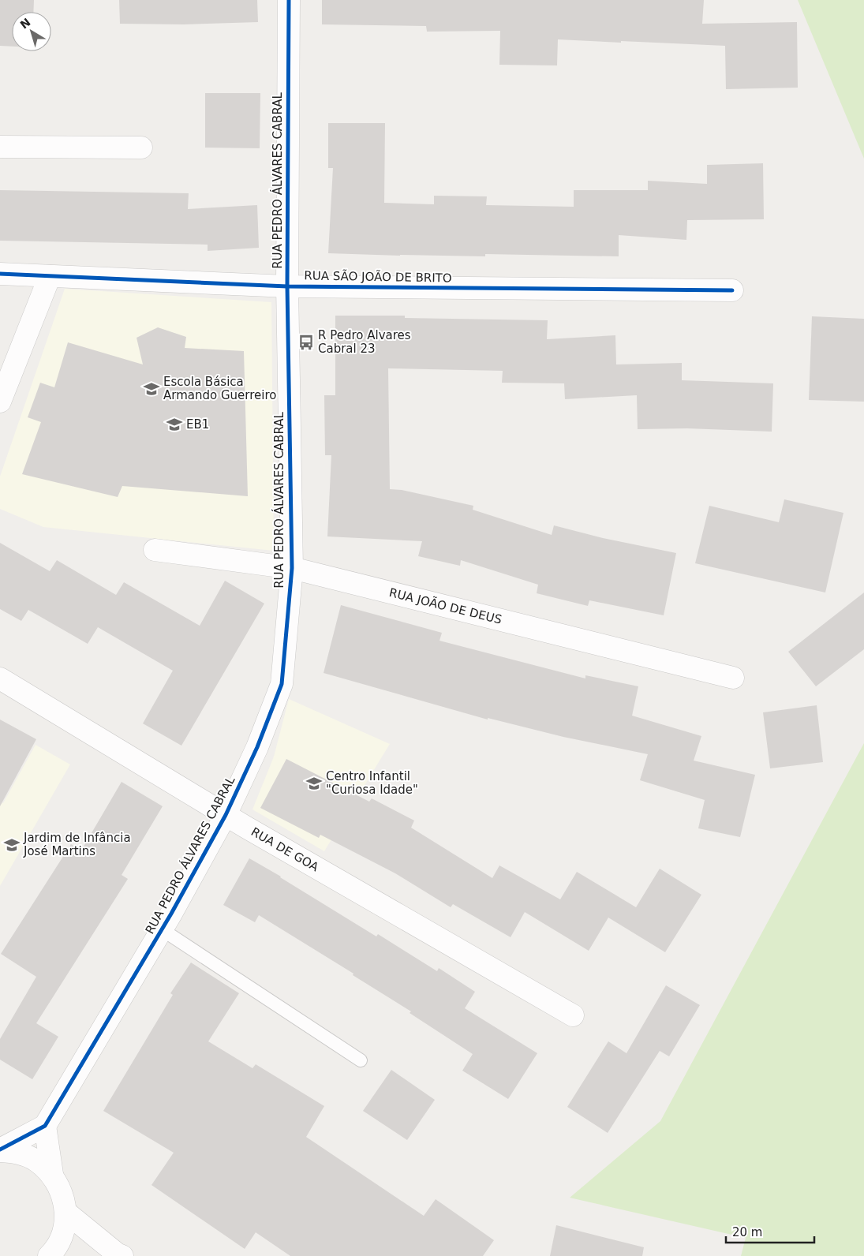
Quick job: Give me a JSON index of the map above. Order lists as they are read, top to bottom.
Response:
{
  "streets": {
    "street": [
      "RUA PEDRO ÁLVARES CABRAL",
      "RUA SÃO JOÃO DE BRITO",
      "RUA JOÃO DE DEUS",
      "RUA DE GOA"
    ]
  },
  "crossings": [
    ["RUA PEDRO ÁLVARES CABRAL", "RUA SÃO JOÃO DE BRITO"],
    ["RUA PEDRO ÁLVARES CABRAL", "RUA JOÃO DE DEUS"],
    ["RUA PEDRO ÁLVARES CABRAL", "RUA DE GOA"]
  ],
  "places": {
    "bus stop": ["R Pedro Alvares Cabral 23"],
    "school or university": [
      "Escola Básica Armando Guerreiro",
      "EB1",
      "Centro Infantil \"Curiosa Idade\"",
      "Jardim de Infância José Martins"
    ]
  },
  "scale_bar": "20 m",
  "north": "top left"
}
